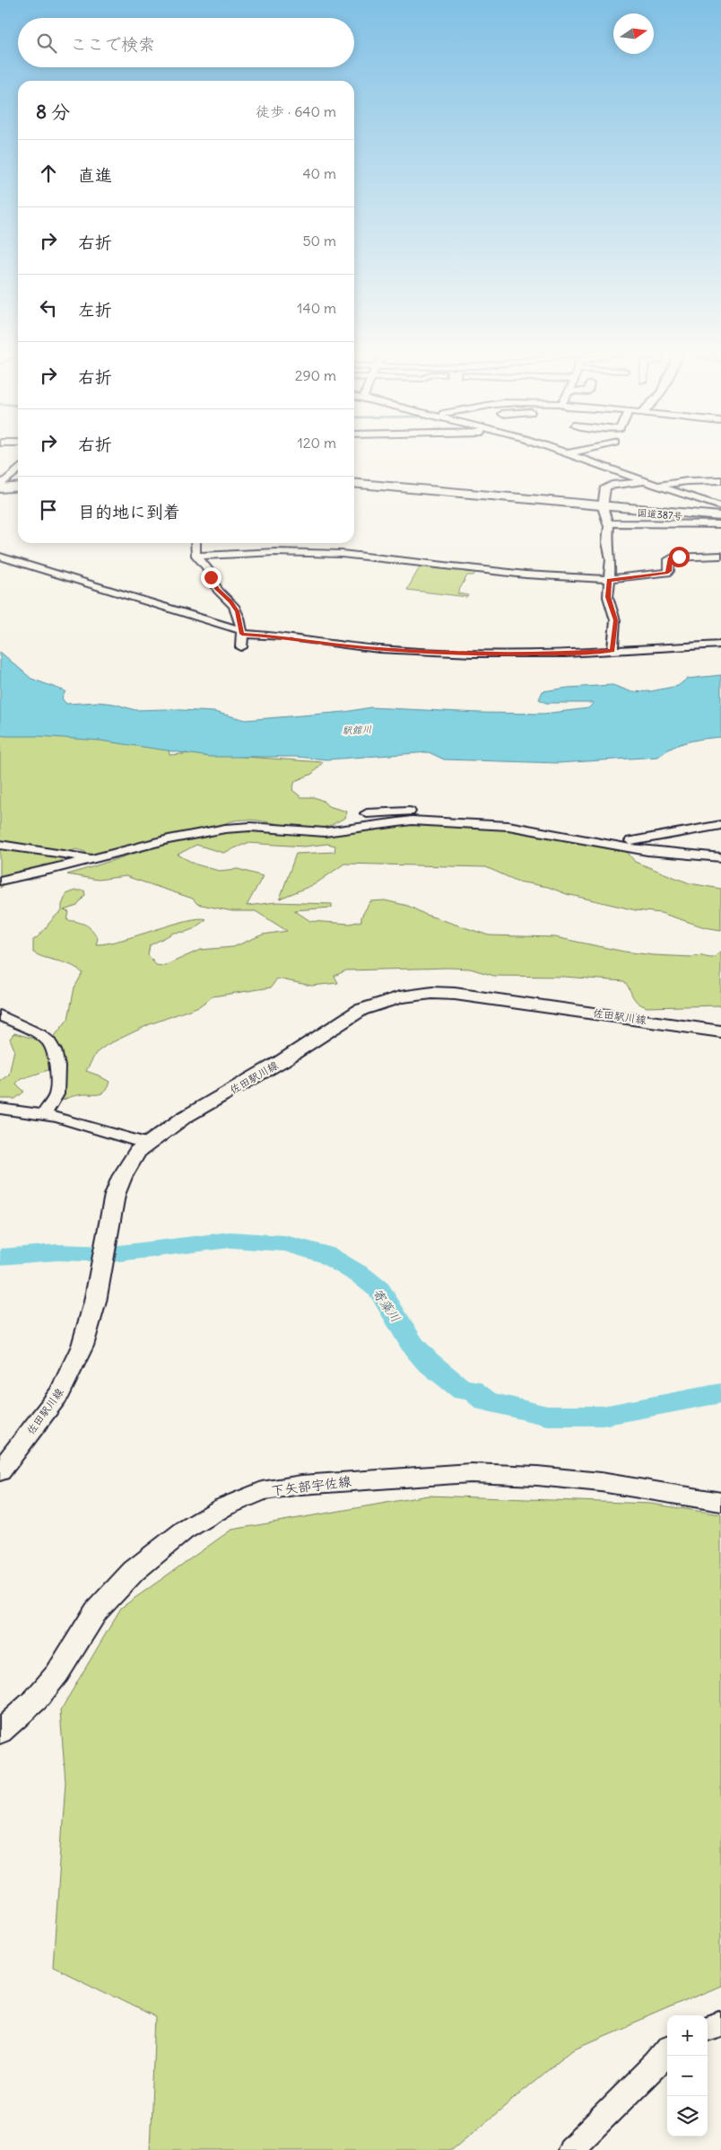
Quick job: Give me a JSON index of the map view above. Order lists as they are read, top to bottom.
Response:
{
  "streets": {
    "highway": ["国道387号"],
    "main road": ["佐田駅川線", "下矢部宇佐線"]
  },
  "water": ["駅館川", "寄藻川"],
  "north": "right",
  "page": {
    "search": "ここで検索",
    "heading": ["8 分", "徒歩 · 640 m"],
    "list": [
      ["直進", "40 m"],
      ["右折", "50 m"],
      ["左折", "140 m"],
      ["右折", "290 m"],
      ["右折", "120 m"],
      "目的地に到着"
    ],
    "map_buttons": ["+", "−"]
  }
}
